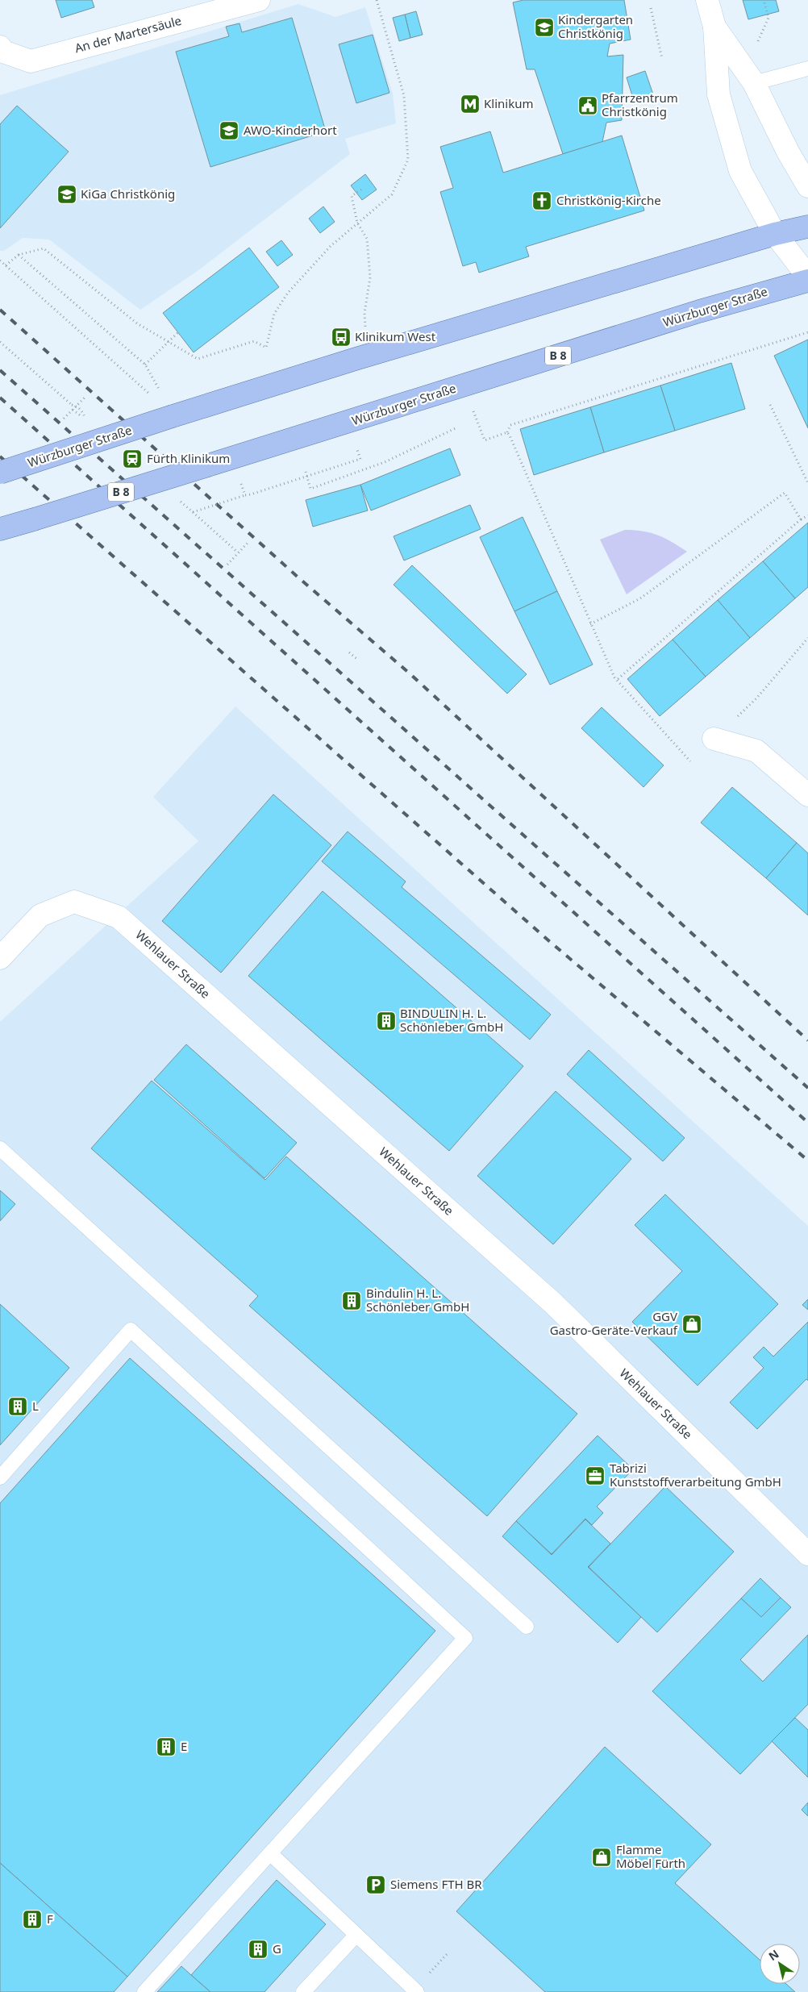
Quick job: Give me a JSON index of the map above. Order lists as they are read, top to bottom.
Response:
{
  "streets": {
    "main road": ["Würzburger Straße", "B 8"],
    "street": ["An der Martersäule", "Wehlauer Straße"]
  },
  "places": {
    "school or university": ["Kindergarten Christkönig", "AWO-Kinderhort", "KiGa Christkönig"],
    "metro station": ["Klinikum"],
    "public building": ["Pfarrzentrum Christkönig"],
    "church": ["Christkönig-Kirche"],
    "bus stop": ["Klinikum West"],
    "station": ["Fürth Klinikum"],
    "building": [
      "BINDULIN H. L. Schönleber GmbH",
      "Bindulin H. L. Schönleber GmbH",
      "L",
      "E",
      "F",
      "G"
    ],
    "shop": ["GGV Gastro-Geräte-Verkauf", "Flamme Möbel Fürth"],
    "office": ["Tabrizi Kunststoffverarbeitung GmbH"],
    "parking": ["Siemens FTH BR"]
  },
  "north": "top left"
}
